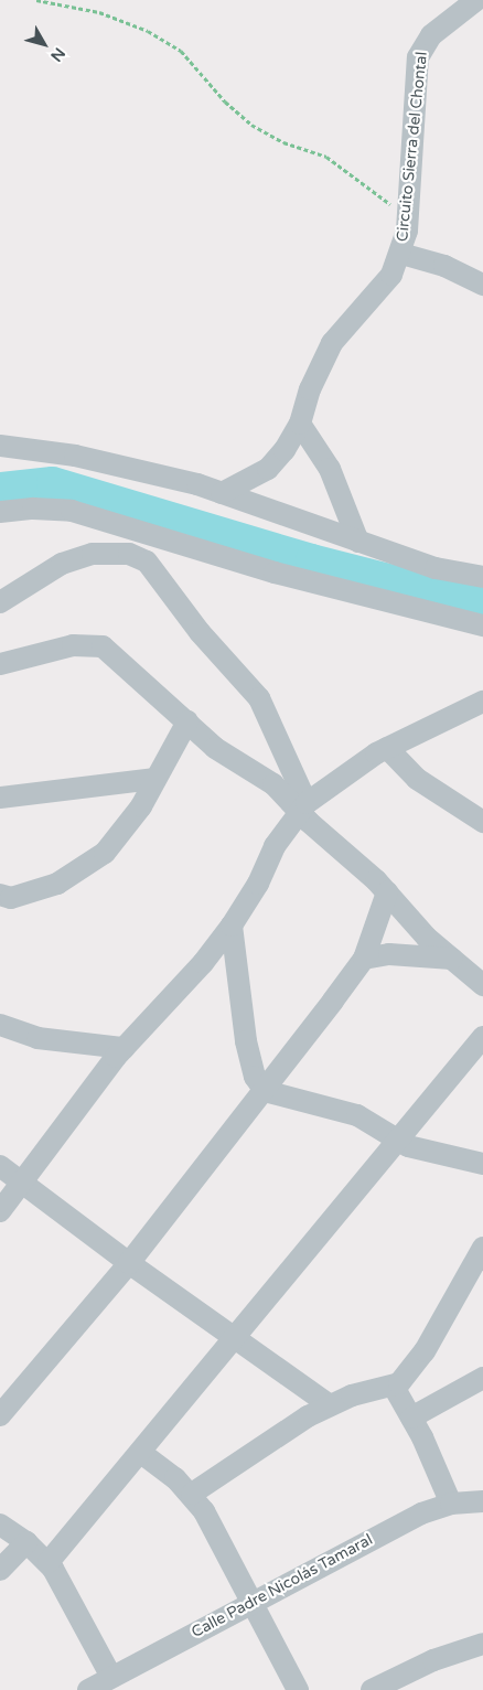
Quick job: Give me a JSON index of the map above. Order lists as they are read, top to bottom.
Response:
{
  "streets": {
    "street": ["Circuito Sierra del Chontal", "Calle Padre Nicolás Tamaral"]
  },
  "north": "bottom right"
}
